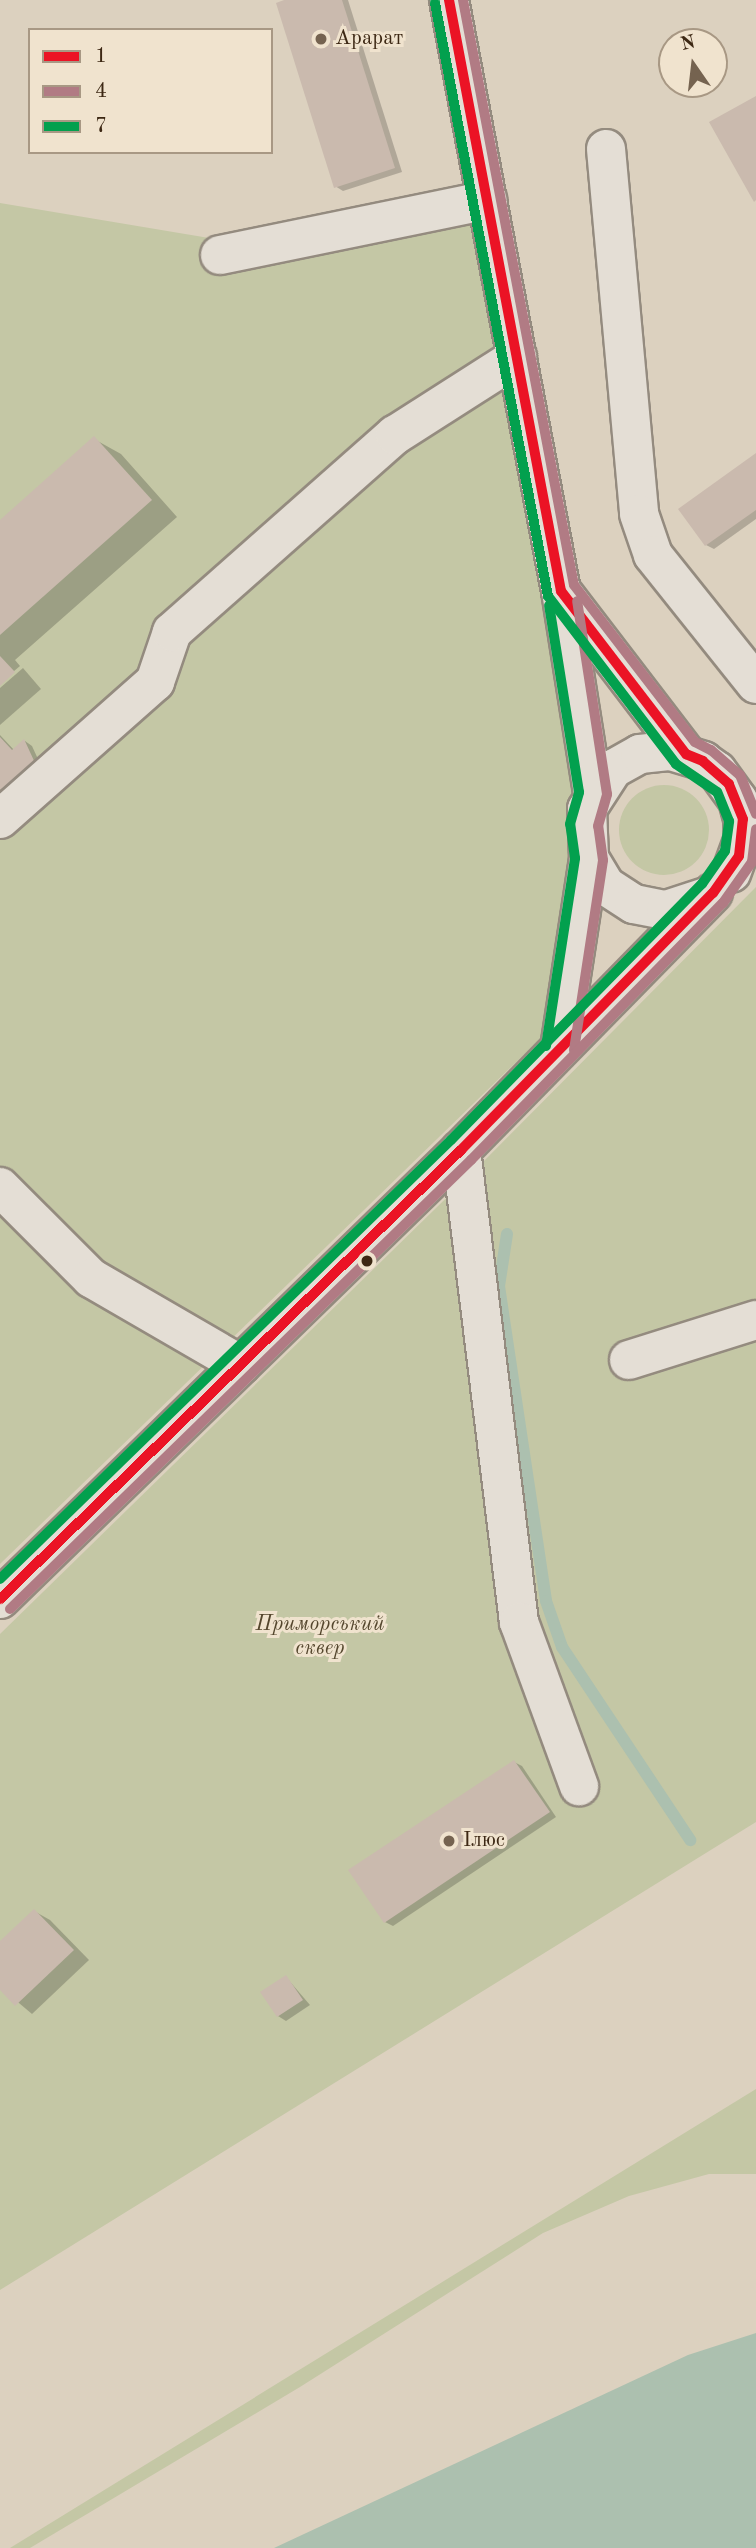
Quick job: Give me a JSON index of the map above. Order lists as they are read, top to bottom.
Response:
{
  "parks": ["Приморський сквер"],
  "places": ["Арарат", "Ілюс"],
  "lines": ["transit line 1", "transit line 4", "transit line 7"],
  "legend": ["1", "4", "7"],
  "north": "top"
}
